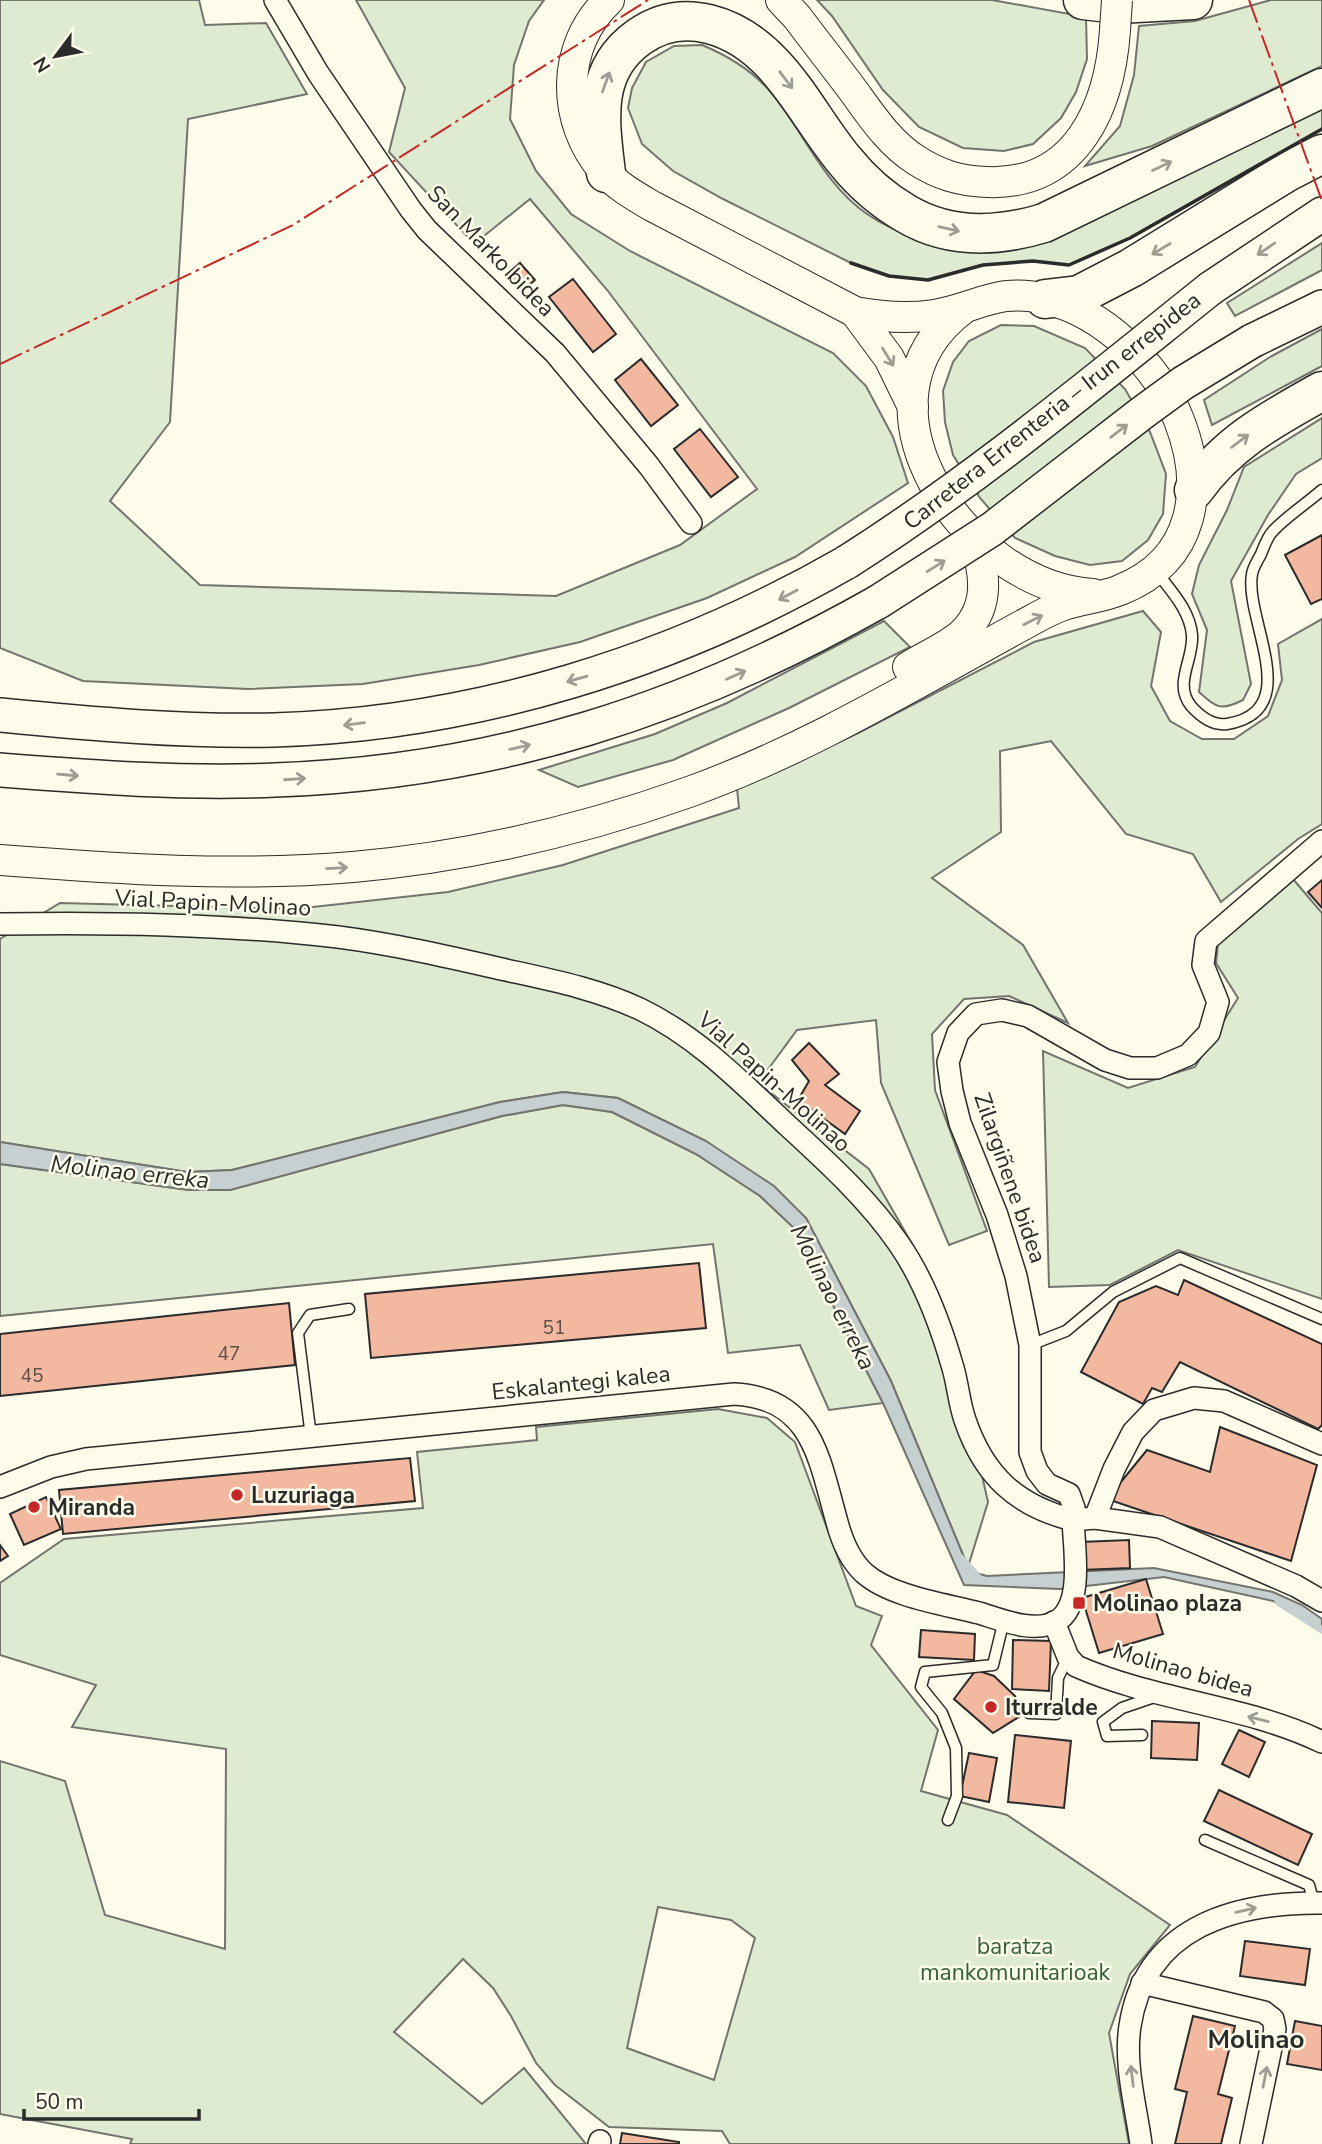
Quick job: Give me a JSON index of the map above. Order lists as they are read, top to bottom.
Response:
{
  "streets": {
    "main road": ["Carretera Errenteria – Irun errepidea"],
    "street": [
      "San Marko bidea",
      "Vial Papin-Molinao",
      "Zilargiñene bidea",
      "Eskalantegi kalea",
      "Molinao bidea"
    ]
  },
  "crossings": [
    ["Vial Papin-Molinao", "Zilargiñene bidea"]
  ],
  "one_way": ["Molinao bidea"],
  "districts": ["Molinao"],
  "water": ["Molinao erreka"],
  "parks": ["baratza mankomunitarioak"],
  "places": {
    "other": ["Luzuriaga", "Miranda", "Iturralde"],
    "transit": ["Molinao plaza"]
  },
  "house_numbers": ["51", "47", "45"],
  "scale_bar": "50 m",
  "north": "bottom left"
}
